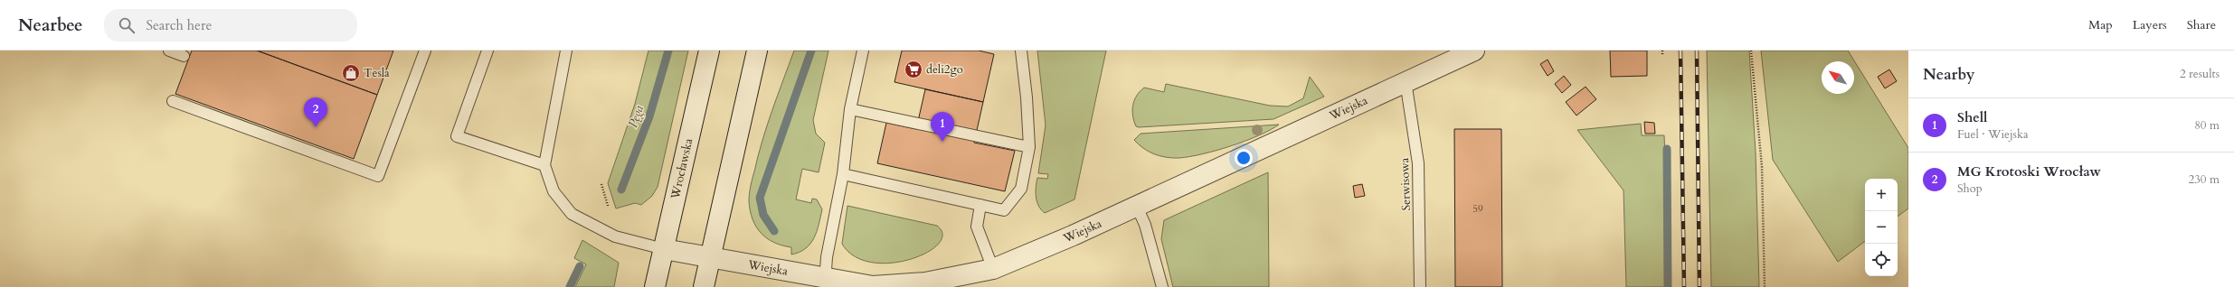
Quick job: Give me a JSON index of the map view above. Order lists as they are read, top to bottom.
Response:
{
  "streets": {
    "street": ["Wiejska", "Wrocławska"],
    "lane": ["Serwisowa"]
  },
  "crossings": [
    ["Wiejska", "Wrocławska"],
    ["Wiejska", "Serwisowa"]
  ],
  "water": ["Pęga"],
  "places": {
    "supermarket": ["deli2go"],
    "shop": ["Tesla"]
  },
  "house_numbers": ["59"],
  "north": "top left",
  "page": {
    "header": "Nearbee",
    "search": "Search here",
    "nav": ["Map", "Layers", "Share"],
    "heading": ["Nearby", "2 results"],
    "pins": ["2", "1"],
    "list": [
      {
        "mark": "1",
        "name": "Shell",
        "note": "Fuel · Wiejska",
        "value": "80 m"
      },
      {
        "mark": "2",
        "name": "MG Krotoski Wrocław",
        "note": "Shop",
        "value": "230 m"
      }
    ],
    "map_buttons": ["+", "−"]
  }
}
